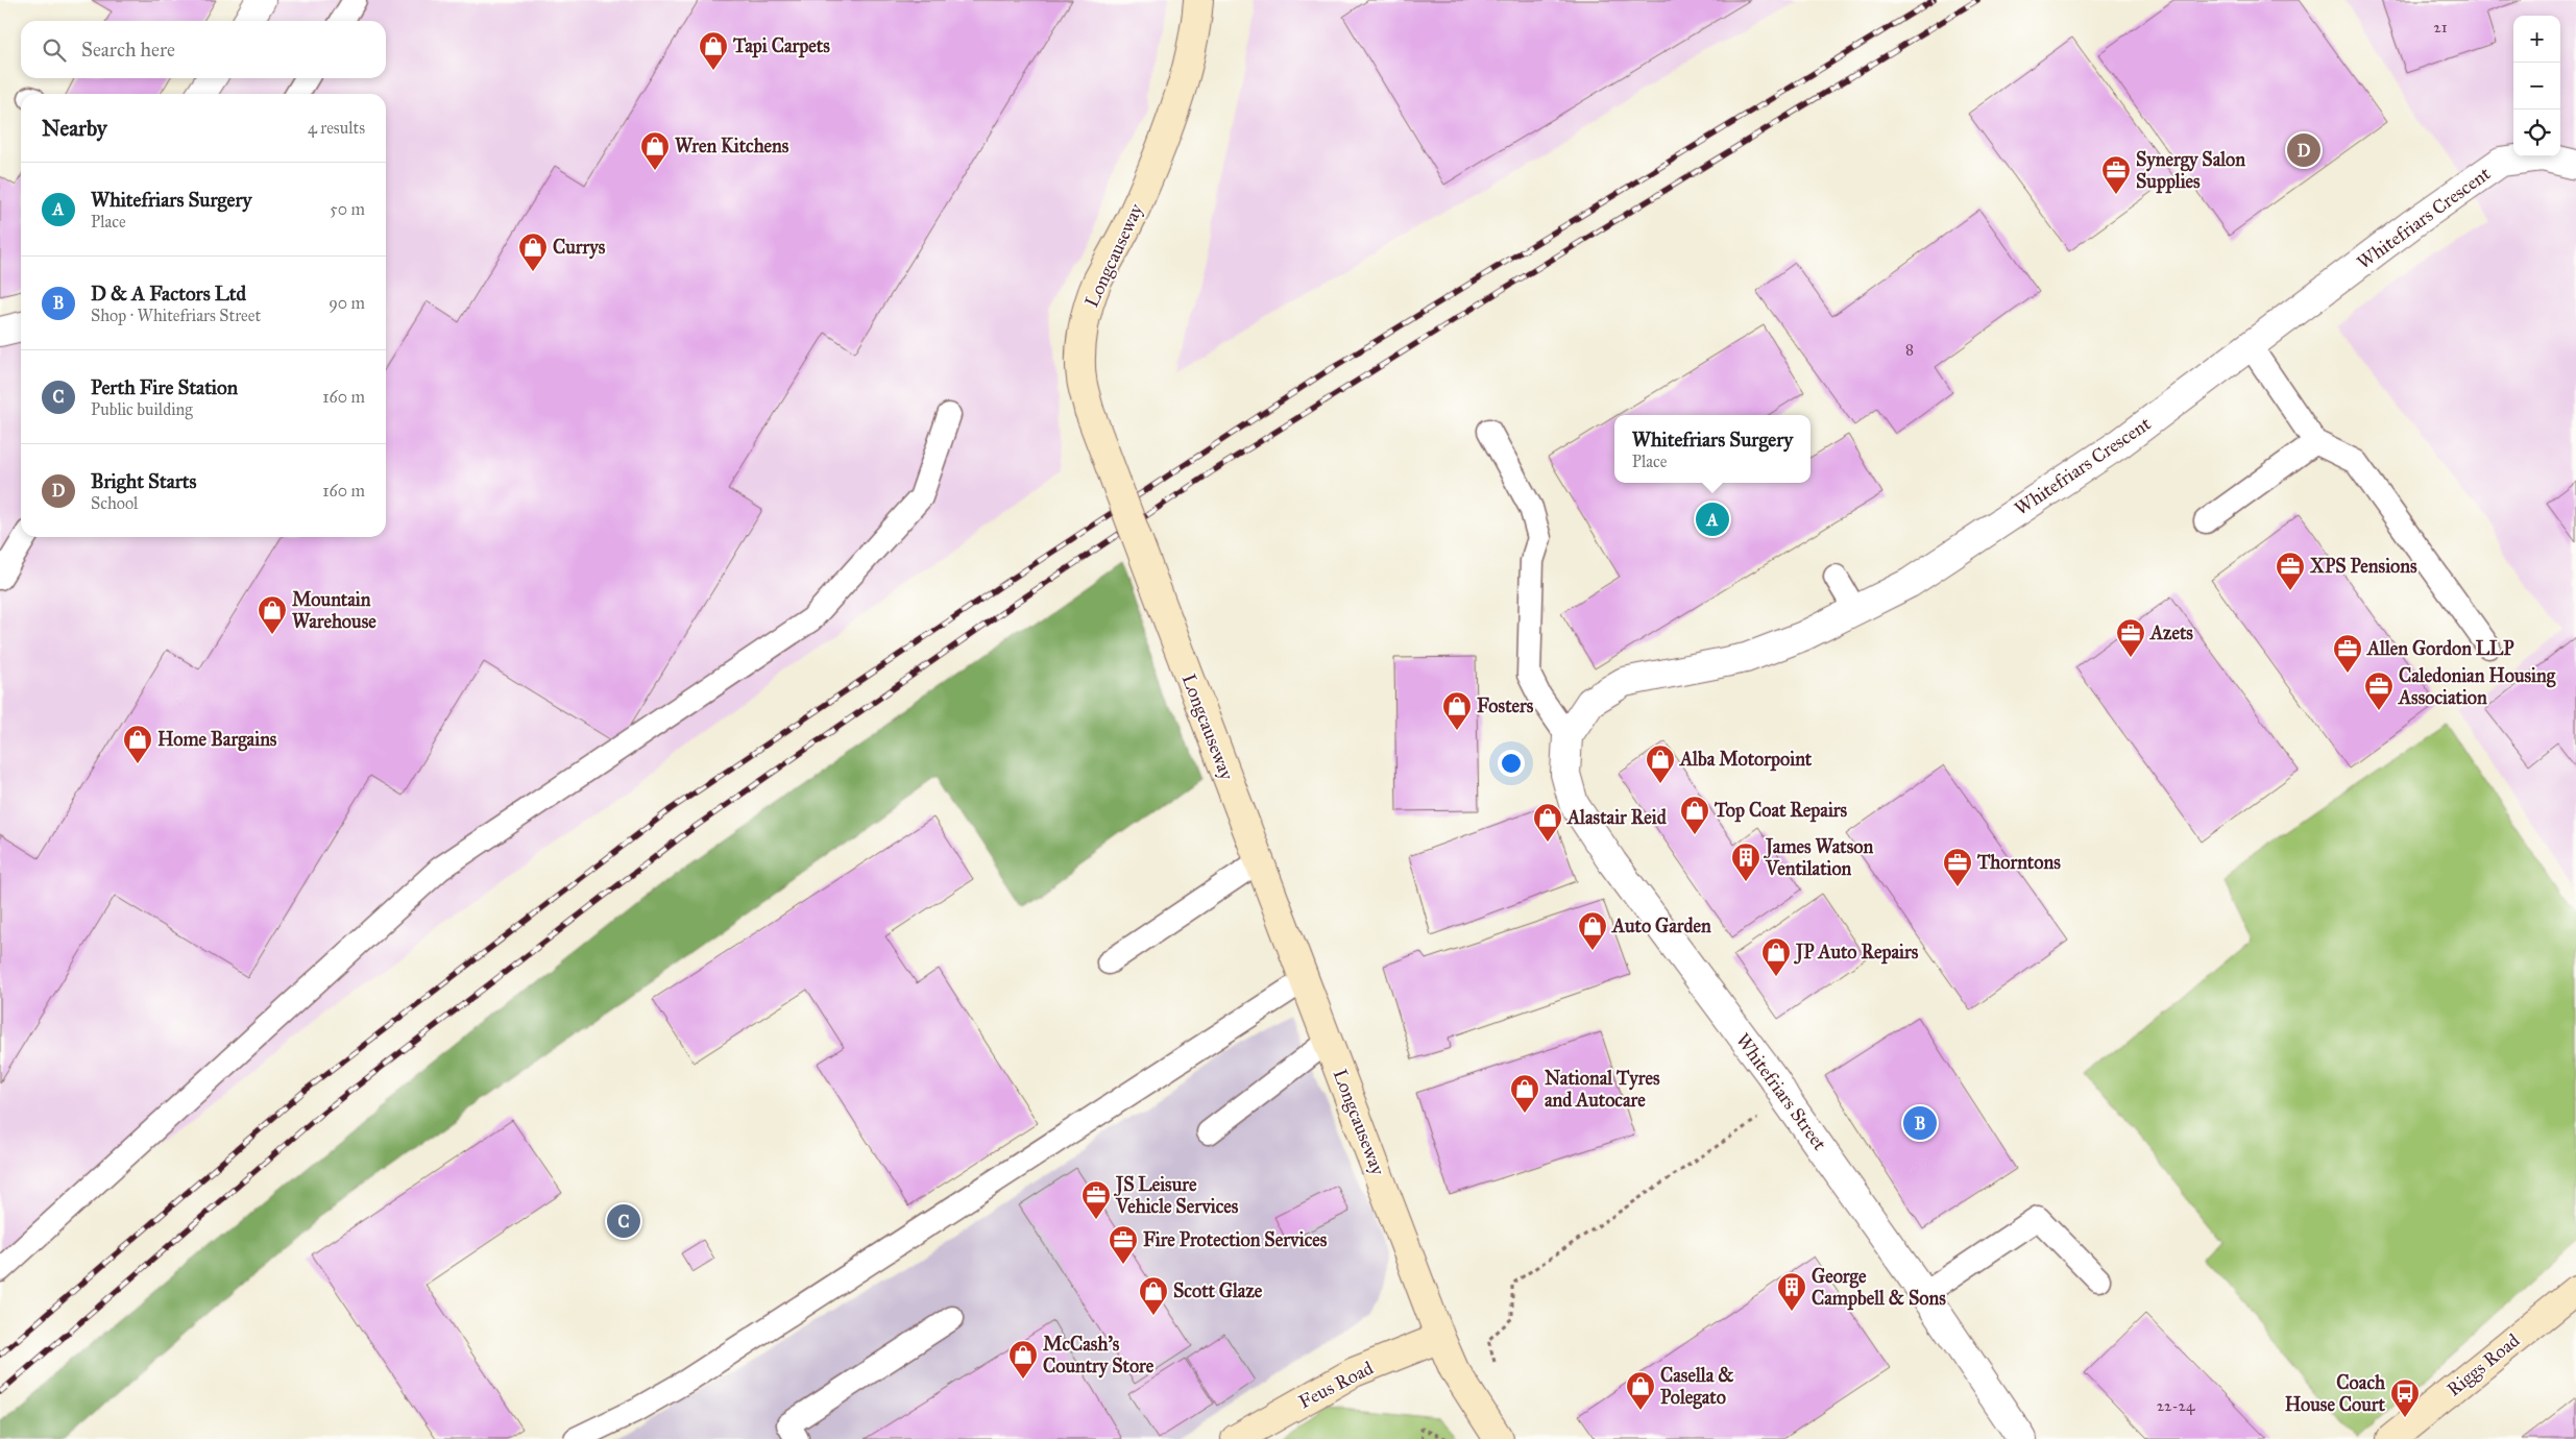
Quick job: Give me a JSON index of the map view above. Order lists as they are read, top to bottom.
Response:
{
  "streets": {
    "street": [
      "Whitefriars Crescent",
      "Longcauseway",
      "Whitefriars Street",
      "Riggs Road",
      "Feus Road"
    ]
  },
  "crossings": [
    ["Whitefriars Crescent", "Whitefriars Street"],
    ["Longcauseway", "Feus Road"]
  ],
  "places": {
    "shop": [
      "Tapi Carpets",
      "Wren Kitchens",
      "Currys",
      "Mountain Warehouse",
      "Fosters",
      "Home Bargains",
      "Alba Motorpoint",
      "Top Coat Repairs",
      "Alastair Reid",
      "Auto Garden",
      "JP Auto Repairs",
      "National Tyres and Autocare",
      "Scott Glaze",
      "McCash's Country Store",
      "Casella & Polegato"
    ],
    "office": [
      "Synergy Salon Supplies",
      "XPS Pensions",
      "Azets",
      "Allen Gordon LLP",
      "Caledonian Housing Association",
      "Thorntons",
      "JS Leisure Vehicle Services",
      "Fire Protection Services"
    ],
    "building": ["James Watson Ventilation", "George Campbell & Sons"],
    "bus stop": ["Coach House Court"]
  },
  "house_numbers": ["21", "8", "22-24"],
  "page": {
    "map_buttons": ["+", "−"],
    "search": "Search here",
    "heading": ["Nearby", "4 results"],
    "pins": [
      "D",
      "A",
      "B",
      "C"
    ],
    "list": [
      {
        "mark": "A",
        "name": "Whitefriars Surgery",
        "note": "Place",
        "value": "50 m"
      },
      {
        "mark": "B",
        "name": "D & A Factors Ltd",
        "note": "Shop · Whitefriars Street",
        "value": "90 m"
      },
      {
        "mark": "C",
        "name": "Perth Fire Station",
        "note": "Public building",
        "value": "160 m"
      },
      {
        "mark": "D",
        "name": "Bright Starts",
        "note": "School",
        "value": "160 m"
      }
    ],
    "popup": ["Whitefriars Surgery", "Place"]
  }
}
